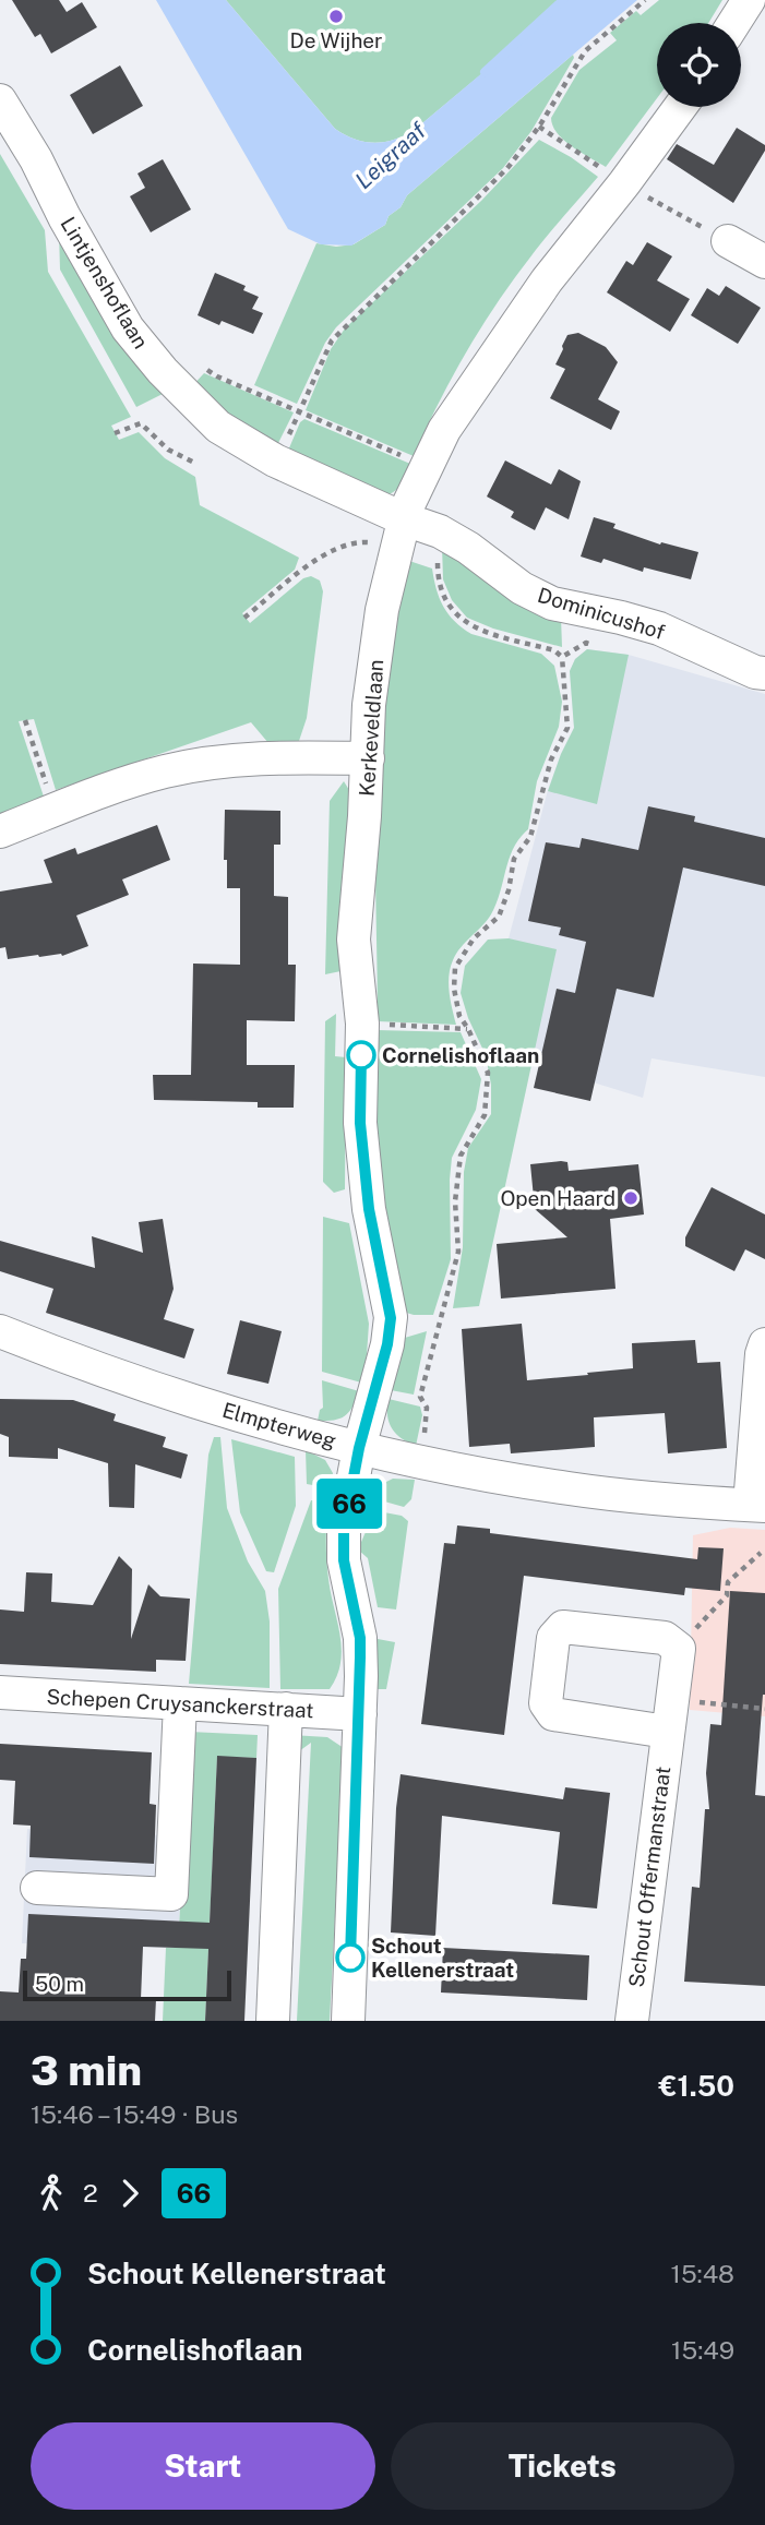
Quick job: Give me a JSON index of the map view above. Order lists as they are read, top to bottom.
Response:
{
  "streets": {
    "street": [
      "Lintjenshoflaan",
      "Dominicushof",
      "Kerkeveldlaan",
      "Elmpterweg",
      "Schepen Cruysanckerstraat",
      "Schout Offermanstraat"
    ]
  },
  "crossings": [
    ["Lintjenshoflaan", "Dominicushof"],
    ["Lintjenshoflaan", "Kerkeveldlaan"],
    ["Dominicushof", "Kerkeveldlaan"],
    ["Kerkeveldlaan", "Elmpterweg"]
  ],
  "water": ["Leigraaf"],
  "places": [
    "De Wijher",
    "Cornelishoflaan",
    "Open Haard",
    "Schout Kellenerstraat"
  ],
  "lines": ["bus line 66"],
  "scale_bar": "50 m",
  "page": {
    "on_map": "66",
    "scale": "50 m",
    "heading": ["3 min", "15:46 – 15:49 · Bus", "€1.50"],
    "legs": ["2", "66"],
    "list": [
      {
        "name": "Schout Kellenerstraat",
        "value": "15:48"
      },
      {
        "name": "Cornelishoflaan",
        "value": "15:49"
      }
    ],
    "buttons": ["Start", "Tickets"]
  }
}
